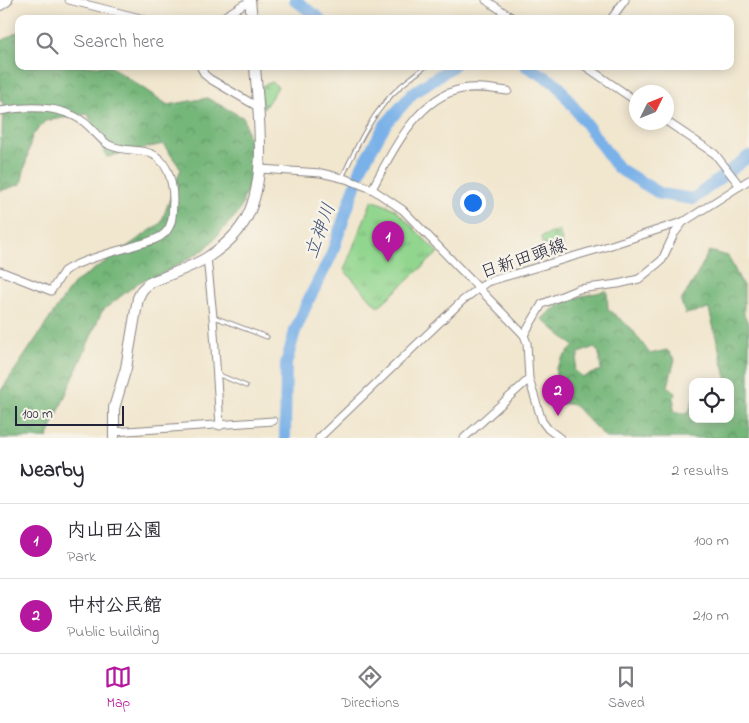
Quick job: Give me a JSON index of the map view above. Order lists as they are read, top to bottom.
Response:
{
  "streets": {
    "street": ["日新田頭線"]
  },
  "water": ["立神川"],
  "scale_bar": "100 m",
  "north": "top right",
  "page": {
    "search": "Search here",
    "pins": ["1", "2"],
    "scale": "100 m",
    "heading": ["Nearby", "2 results"],
    "list": [
      {
        "mark": "1",
        "name": "内山田公園",
        "note": "Park",
        "value": "100 m"
      },
      {
        "mark": "2",
        "name": "中村公民館",
        "note": "Public building",
        "value": "210 m"
      }
    ],
    "nav": ["Map", "Directions", "Saved"]
  }
}
